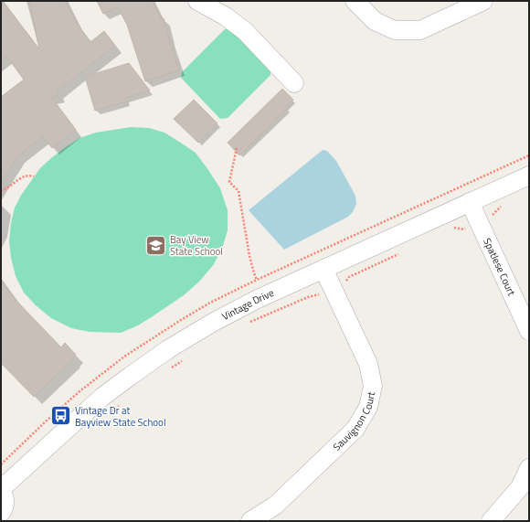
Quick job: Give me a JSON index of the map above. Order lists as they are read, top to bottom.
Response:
{
  "streets": {
    "street": ["Spatlese Court", "Vintage Drive", "Sauvignon Court"]
  },
  "crossings": [
    ["Spatlese Court", "Vintage Drive"],
    ["Vintage Drive", "Sauvignon Court"]
  ],
  "places": {
    "school or university": ["Bay View State School"],
    "bus stop": ["Vintage Dr at Bayview State School"]
  }
}
